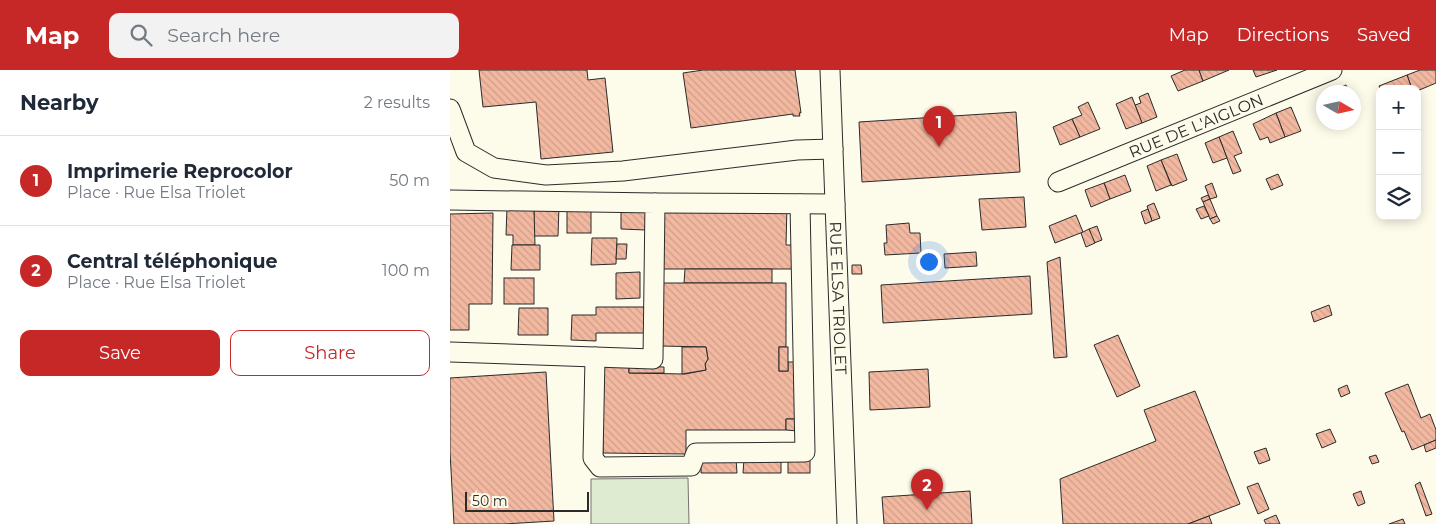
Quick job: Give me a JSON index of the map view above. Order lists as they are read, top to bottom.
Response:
{
  "streets": {
    "street": ["RUE DE L'AIGLON", "RUE ELSA TRIOLET"]
  },
  "scale_bar": "50 m",
  "north": "right",
  "page": {
    "header": "Map",
    "search": "Search here",
    "nav": ["Map", "Directions", "Saved"],
    "heading": ["Nearby", "2 results"],
    "map_buttons": ["+", "−"],
    "pins": ["1", "2"],
    "list": [
      {
        "mark": "1",
        "name": "Imprimerie Reprocolor",
        "note": "Place · Rue Elsa Triolet",
        "value": "50 m"
      },
      {
        "mark": "2",
        "name": "Central téléphonique",
        "note": "Place · Rue Elsa Triolet",
        "value": "100 m"
      }
    ],
    "buttons": ["Save", "Share"],
    "scale": "50 m"
  }
}
